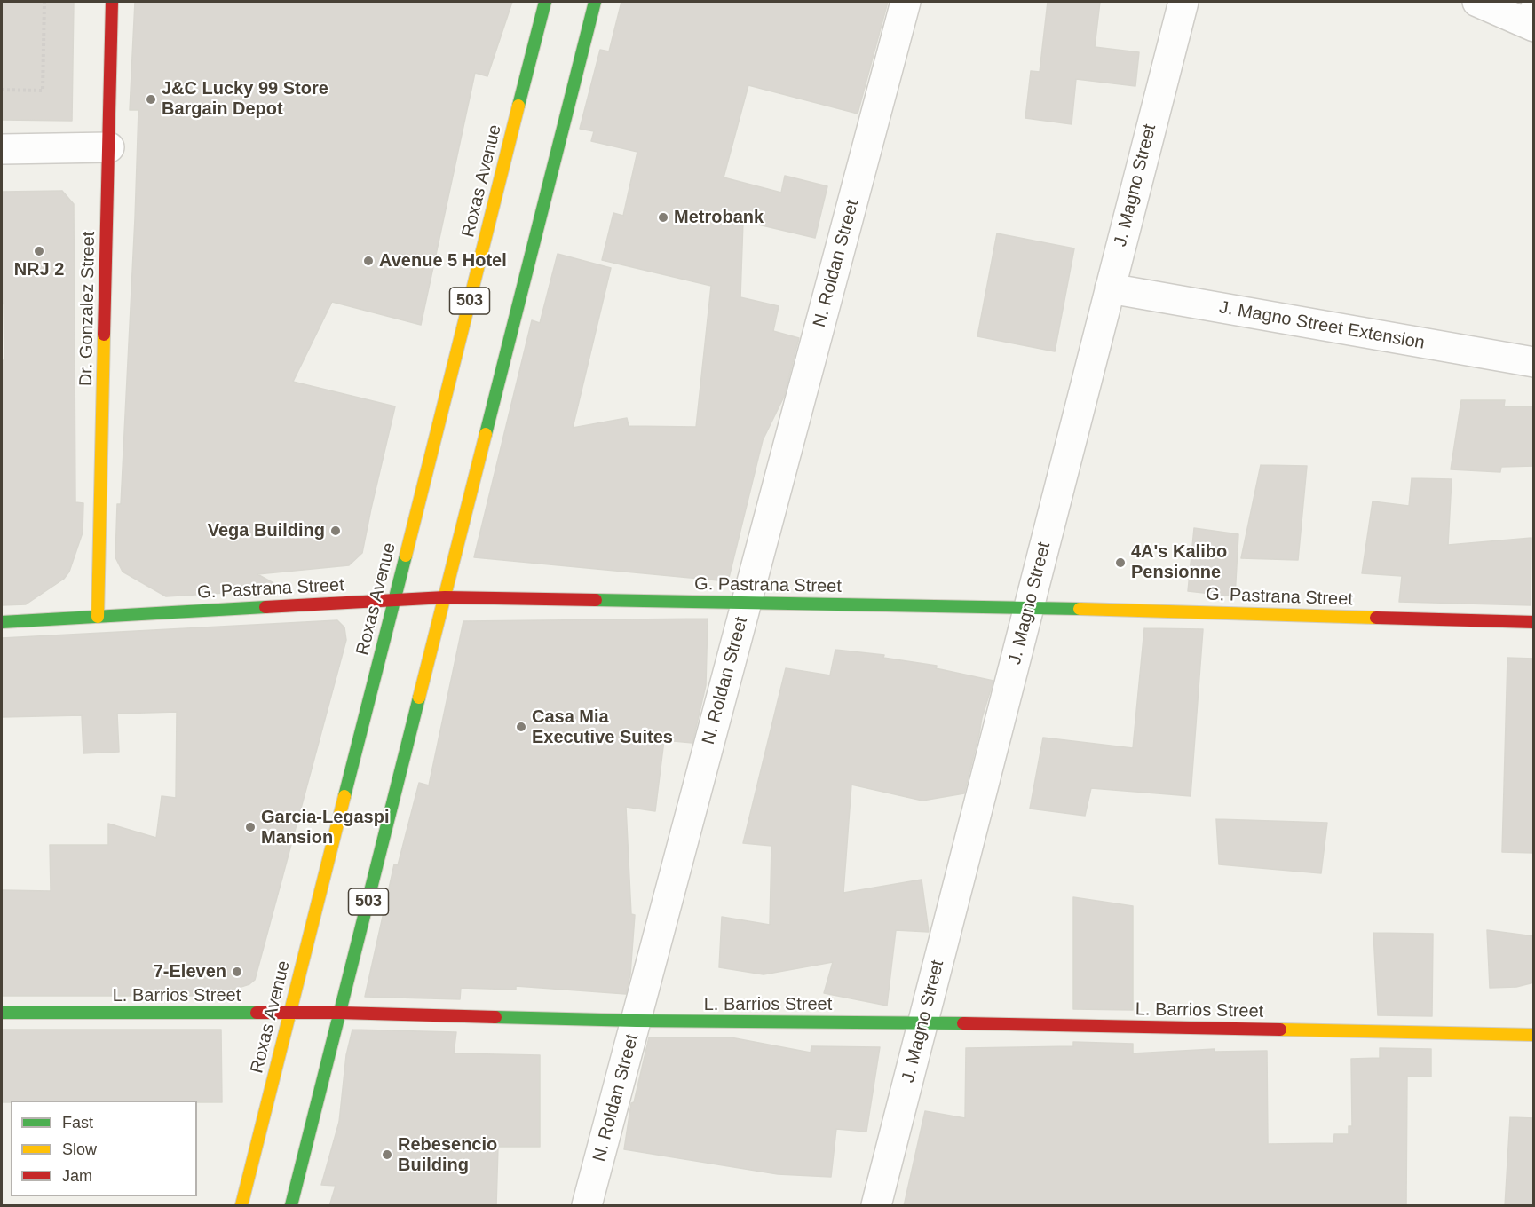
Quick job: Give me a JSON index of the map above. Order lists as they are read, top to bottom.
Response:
{
  "streets": {
    "street": [
      "Roxas Avenue",
      "J. Magno Street",
      "N. Roldan Street",
      "503",
      "Dr. Gonzalez Street",
      "J. Magno Street Extension",
      "G. Pastrana Street",
      "L. Barrios Street"
    ]
  },
  "crossings": [
    ["Roxas Avenue", "G. Pastrana Street"],
    ["Roxas Avenue", "L. Barrios Street"],
    ["J. Magno Street", "J. Magno Street Extension"],
    ["J. Magno Street", "G. Pastrana Street"],
    ["J. Magno Street", "L. Barrios Street"],
    ["N. Roldan Street", "G. Pastrana Street"],
    ["N. Roldan Street", "L. Barrios Street"],
    ["503", "G. Pastrana Street"],
    ["503", "L. Barrios Street"],
    ["Dr. Gonzalez Street", "G. Pastrana Street"]
  ],
  "places": [
    "J&C Lucky 99 Store Bargain Depot",
    "Metrobank",
    "NRJ 2",
    "Avenue 5 Hotel",
    "Vega Building",
    "4A's Kalibo Pensionne",
    "Casa Mia Executive Suites",
    "Garcia-Legaspi Mansion",
    "7-Eleven",
    "Rebesencio Building"
  ],
  "legend": ["Fast", "Slow", "Jam"]
}
